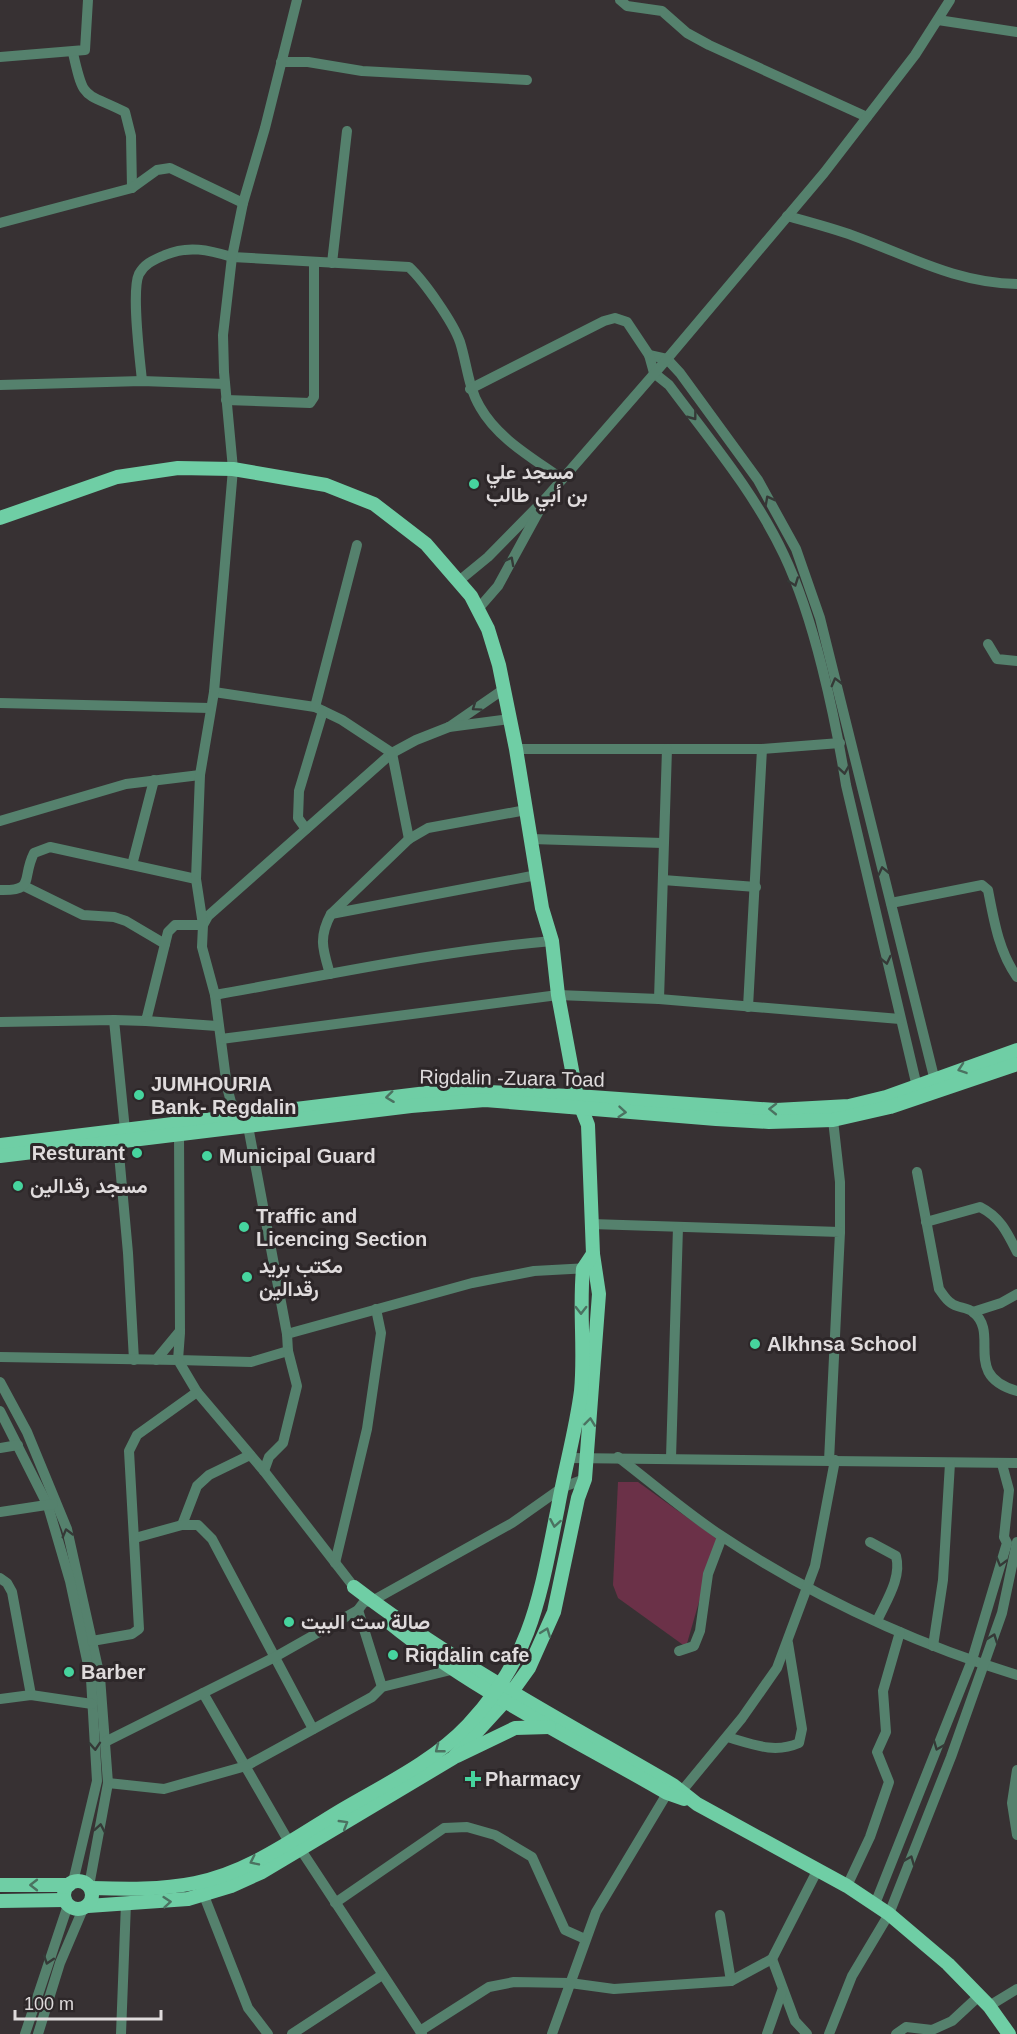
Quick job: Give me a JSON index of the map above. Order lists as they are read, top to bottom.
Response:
{
  "streets": {
    "main road": ["Rigdalin -Zuara Toad"]
  },
  "places": {
    "other": [
      "مسجد علي بن أبي طالب",
      "JUMHOURIA Bank- Regdalin",
      "Resturant",
      "Municipal Guard",
      "مسجد رقدالين",
      "Traffic and Licencing Section",
      "مكتب بريد رقدالين",
      "Alkhnsa School",
      "صالة ست البيت",
      "Riqdalin cafe",
      "Barber"
    ],
    "health": ["Pharmacy"]
  },
  "scale_bar": "100 m"
}
